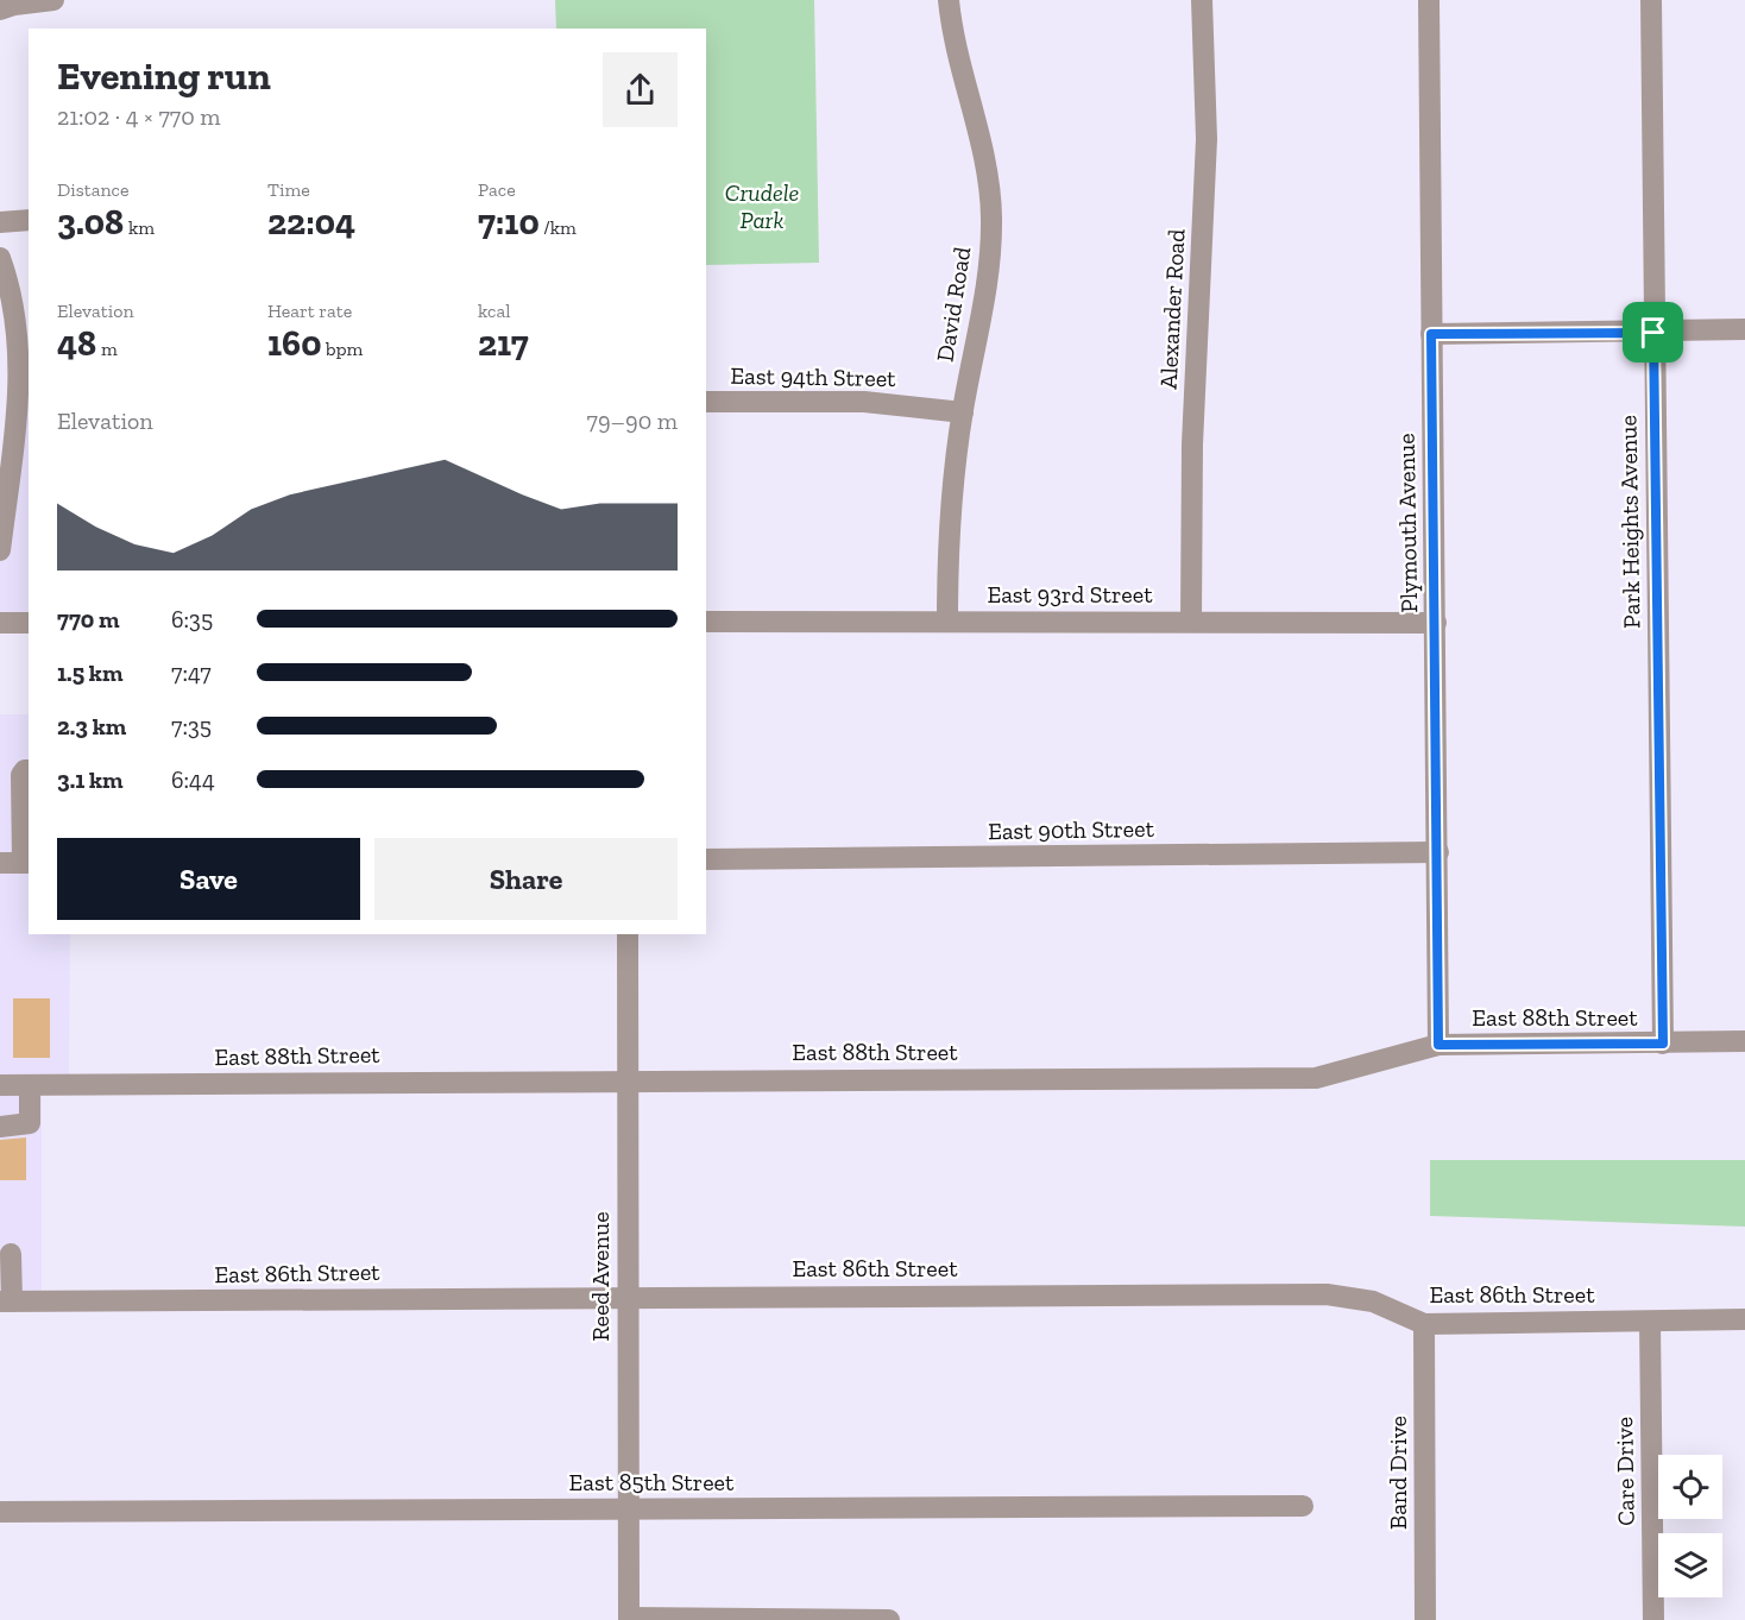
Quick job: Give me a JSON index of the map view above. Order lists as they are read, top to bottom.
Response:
{
  "streets": {
    "street": [
      "David Road",
      "Alexander Road",
      "East 94th Street",
      "Park Heights Avenue",
      "Plymouth Avenue",
      "East 93rd Street",
      "East 90th Street",
      "East 88th Street",
      "East 86th Street",
      "Reed Avenue",
      "Care Drive",
      "Band Drive",
      "East 85th Street"
    ]
  },
  "crossings": [
    ["David Road", "East 94th Street"],
    ["David Road", "East 93rd Street"],
    ["Alexander Road", "East 93rd Street"],
    ["Park Heights Avenue", "East 88th Street"],
    ["Plymouth Avenue", "East 93rd Street"],
    ["Plymouth Avenue", "East 90th Street"],
    ["Plymouth Avenue", "East 88th Street"],
    ["East 88th Street", "Reed Avenue"],
    ["East 86th Street", "Reed Avenue"],
    ["East 86th Street", "Care Drive"],
    ["East 86th Street", "Band Drive"],
    ["Reed Avenue", "East 85th Street"]
  ],
  "parks": ["Crudele Park"],
  "page": {
    "heading": ["Evening run", "21:02 · 4 × 770 m"],
    "stats": [
      ["Distance", "3.08 km"],
      ["Time", "22:04"],
      ["Pace", "7:10 /km"],
      ["Elevation", "48 m"],
      ["Heart rate", "160 bpm"],
      ["kcal", "217"]
    ],
    "chart": ["Elevation", "79–90 m"],
    "list": [
      {
        "name": "770 m",
        "note": "6:35"
      },
      {
        "name": "1.5 km",
        "note": "7:47"
      },
      {
        "name": "2.3 km",
        "note": "7:35"
      },
      {
        "name": "3.1 km",
        "note": "6:44"
      }
    ],
    "buttons": ["Save", "Share"]
  }
}
